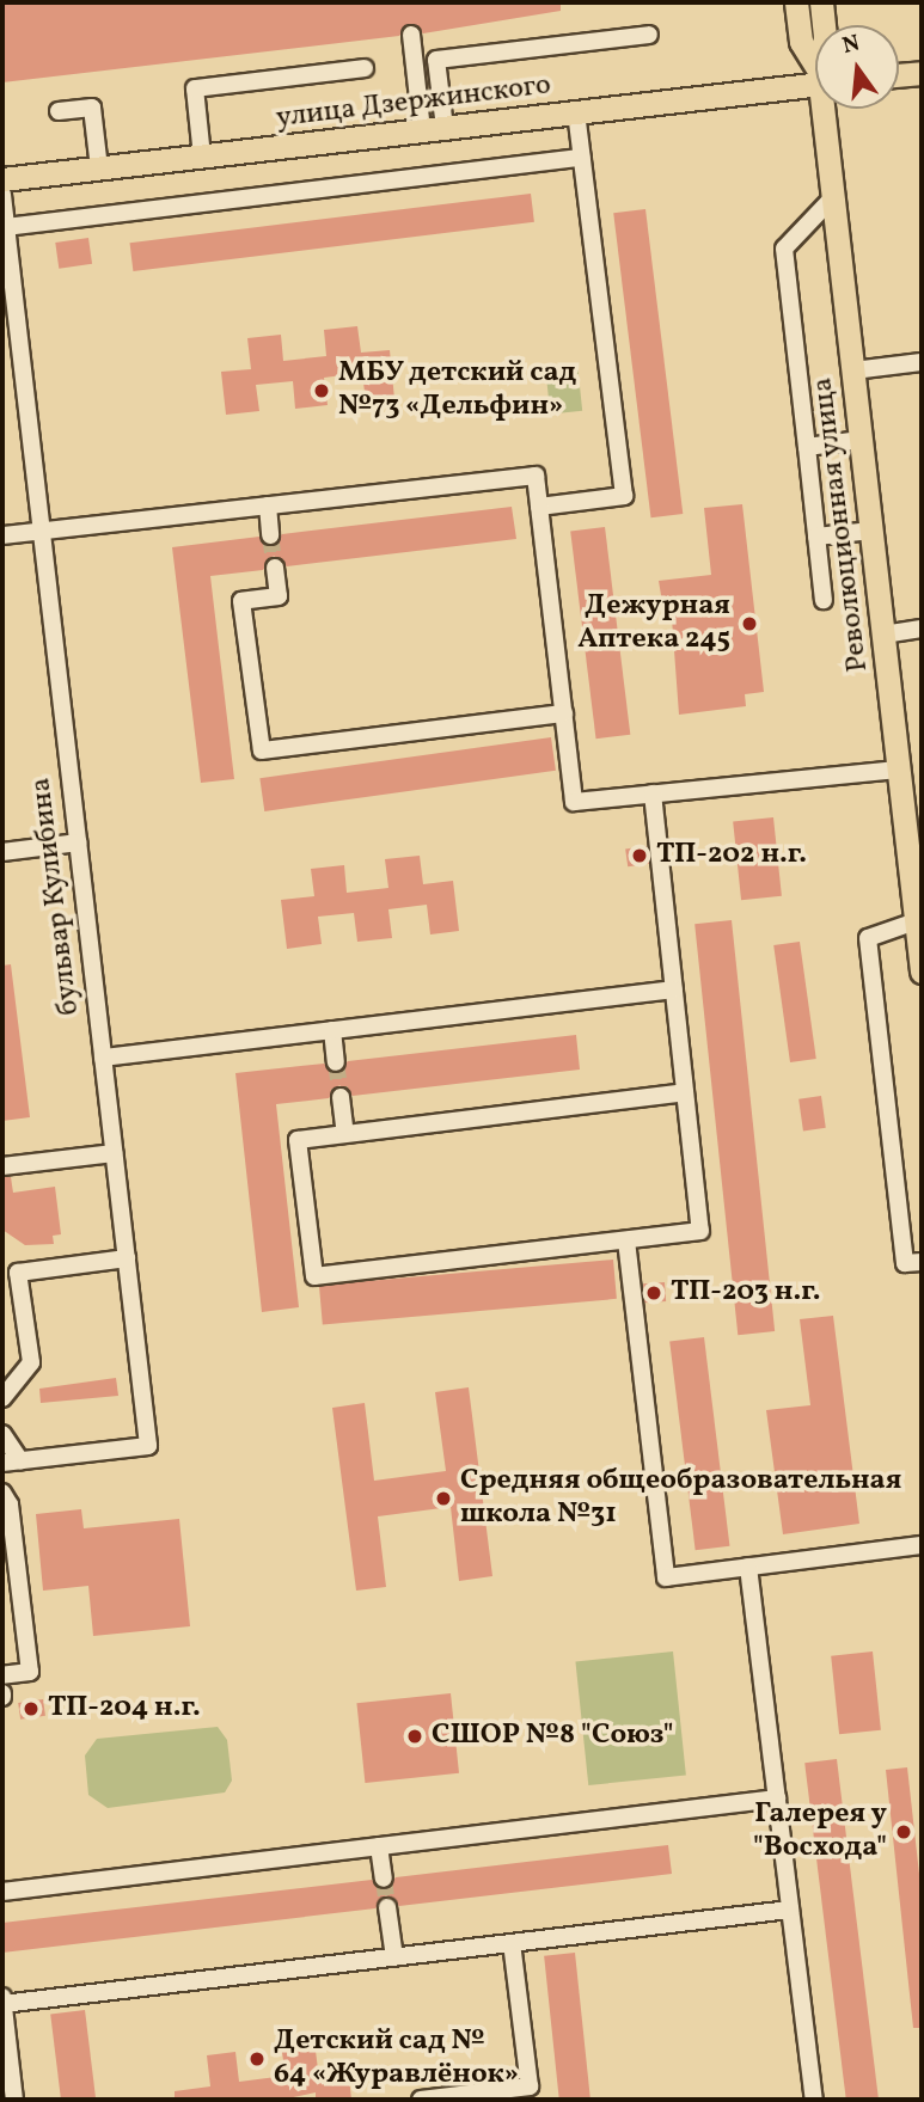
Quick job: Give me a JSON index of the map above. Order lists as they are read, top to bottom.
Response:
{
  "streets": {
    "main road": ["улица Дзержинского", "Революционная улица"],
    "street": ["бульвар Кулибина"]
  },
  "places": [
    "МБУ детский сад №73 «Дельфин»",
    "Дежурная Аптека 245",
    "ТП-202 н.г.",
    "ТП-203 н.г.",
    "Средняя общеобразовательная школа №31",
    "ТП-204 н.г.",
    "СШОР №8 \"Союз\"",
    "Галерея у \"Восхода\"",
    "Детский сад № 64 «Журавлёнок»"
  ],
  "north": "top"
}
